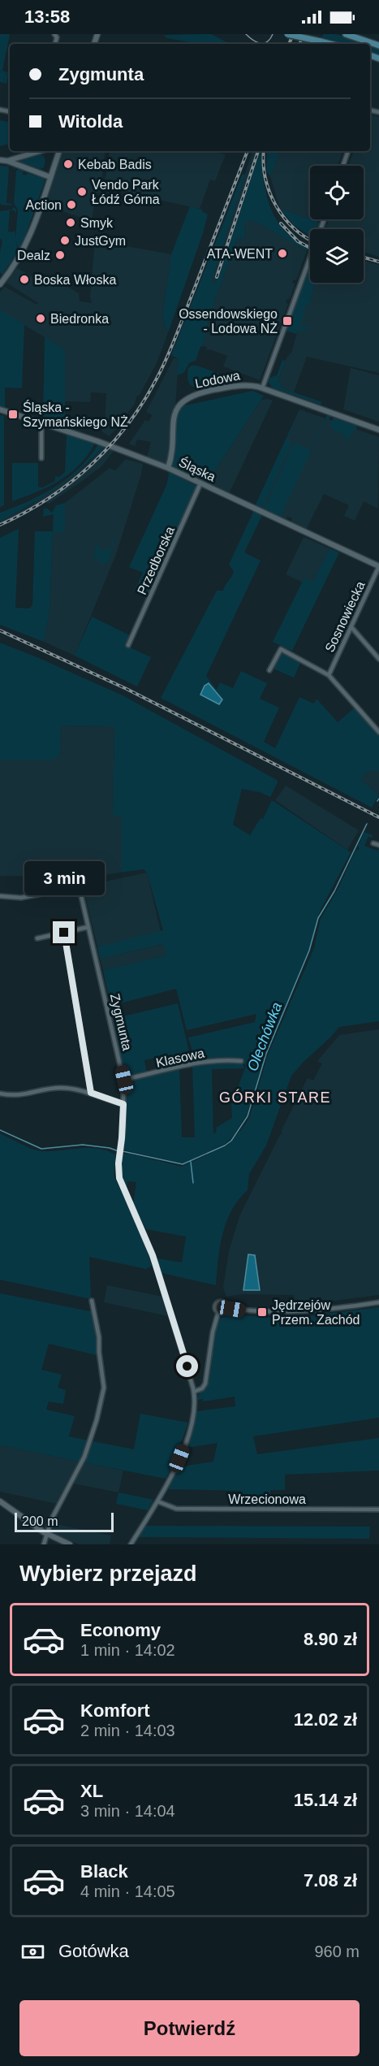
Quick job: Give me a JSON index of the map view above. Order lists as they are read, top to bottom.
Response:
{
  "streets": {
    "street": [
      "Lodowa",
      "Śląska",
      "Przedborska",
      "Sosnowiecka",
      "Zygmunta",
      "Klasowa",
      "Wrzecionowa"
    ]
  },
  "crossings": [
    ["Lodowa", "Śląska"],
    ["Śląska", "Przedborska"],
    ["Śląska", "Sosnowiecka"],
    ["Zygmunta", "Klasowa"],
    ["Zygmunta", "Wrzecionowa"]
  ],
  "districts": ["GÓRKI STARE"],
  "water": ["Olechówka"],
  "places": {
    "other": [
      "Kebab Badis",
      "Vendo Park Łódź Górna",
      "Action",
      "Smyk",
      "JustGym",
      "ATA-WENT",
      "Dealz",
      "Boska Włoska",
      "Biedronka"
    ],
    "transit": ["Ossendowskiego - Lodowa NŻ", "Śląska - Szymańskiego NŻ", "Jędrzejów Przem. Zachód"]
  },
  "scale_bar": "200 m",
  "page": {
    "status": "13:58",
    "banner": ["Zygmunta", "Witolda"],
    "bubble": "3 min",
    "scale": "200 m",
    "heading": "Wybierz przejazd",
    "list": [
      {
        "name": "Economy",
        "note": "1 min · 14:02",
        "value": "8.90 zł"
      },
      {
        "name": "Komfort",
        "note": "2 min · 14:03",
        "value": "12.02 zł"
      },
      {
        "name": "XL",
        "note": "3 min · 14:04",
        "value": "15.14 zł"
      },
      {
        "name": "Black",
        "note": "4 min · 14:05",
        "value": "7.08 zł"
      }
    ],
    "pay": ["Gotówka", "960 m"],
    "buttons": "Potwierdź"
  }
}
